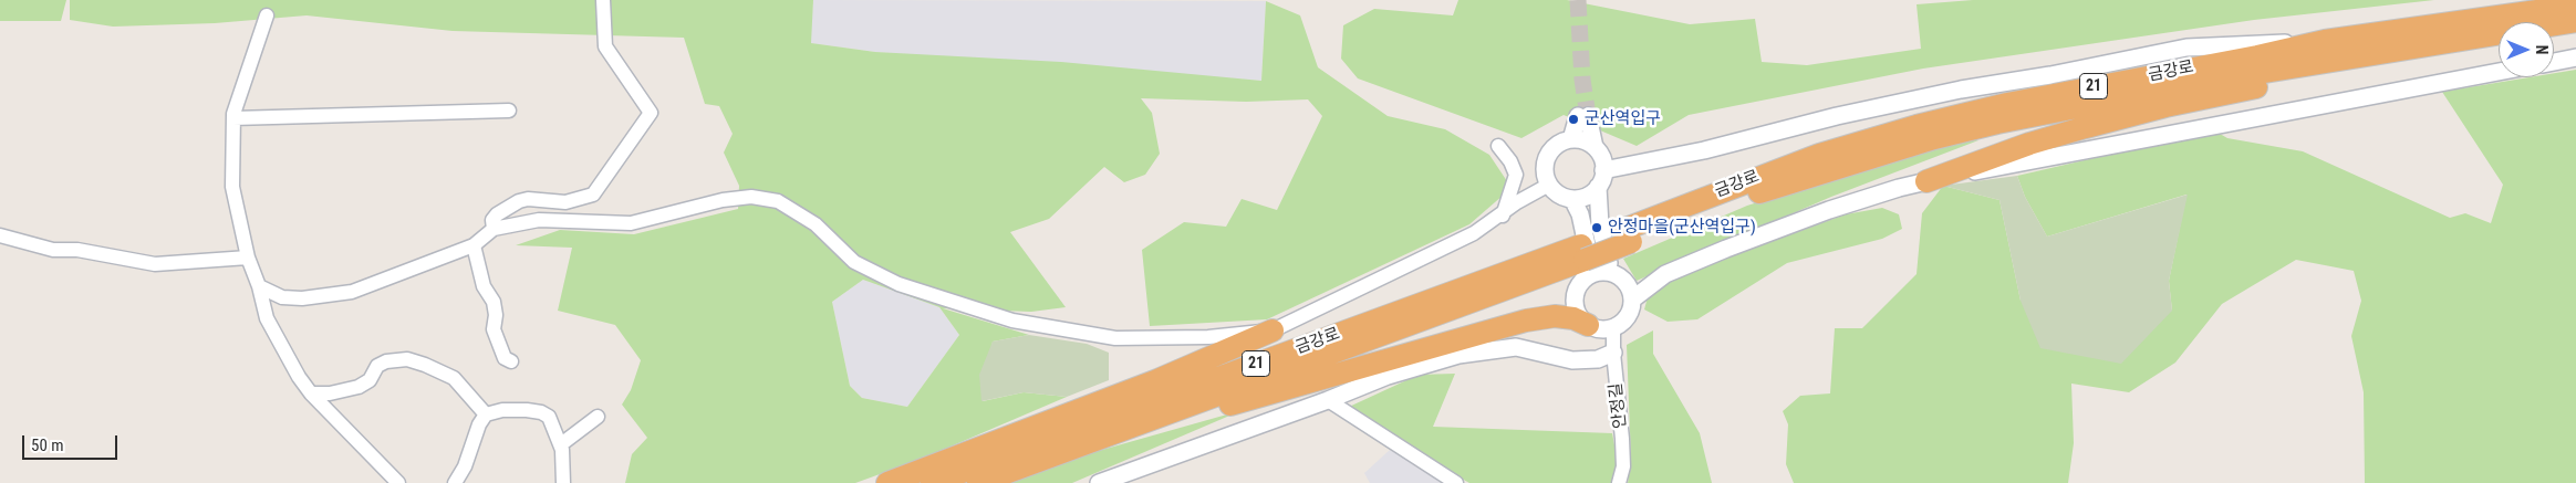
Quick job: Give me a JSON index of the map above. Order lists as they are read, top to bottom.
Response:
{
  "streets": {
    "highway": ["금강로", "21"],
    "street": ["안정길"]
  },
  "crossings": [
    ["금강로", "안정길"]
  ],
  "places": ["군산역입구", "안정마을(군산역입구)"],
  "scale_bar": "50 m",
  "north": "right"
}
